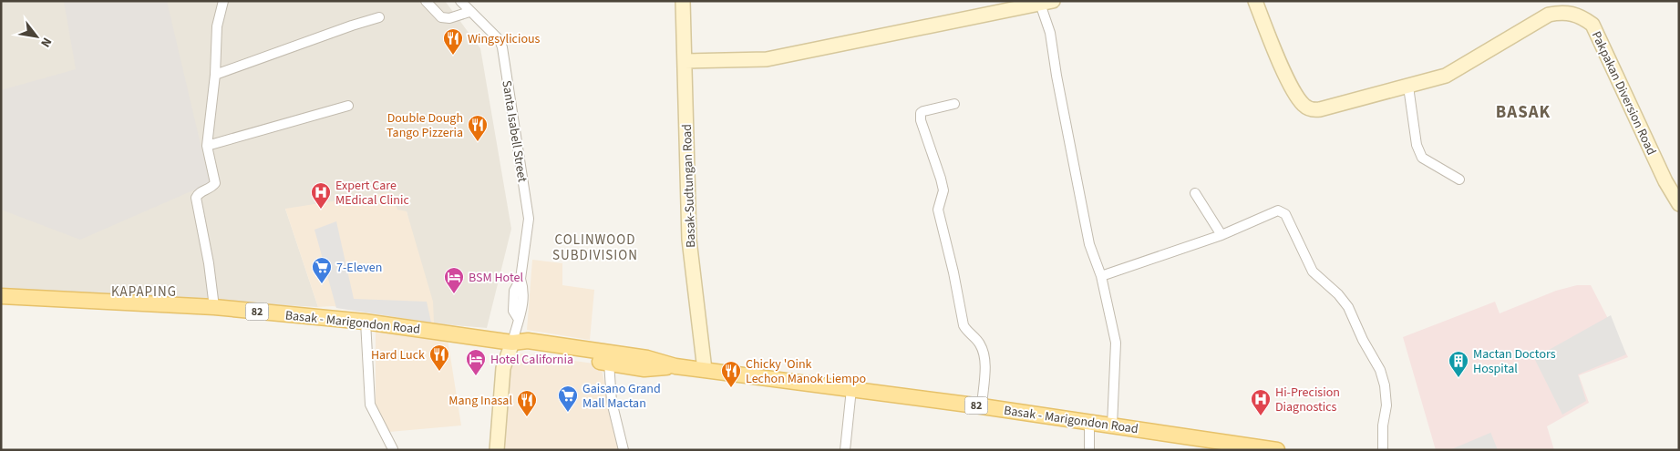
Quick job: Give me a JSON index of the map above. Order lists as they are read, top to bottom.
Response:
{
  "streets": {
    "main road": ["82", "Basak - Marigondon Road"],
    "street": ["Pakpakan Diversion Road", "Santa Isabell Street", "Basak-Sudtungan Road"]
  },
  "crossings": [
    ["Santa Isabell Street", "Basak - Marigondon Road"],
    ["Basak-Sudtungan Road", "Basak - Marigondon Road"]
  ],
  "districts": ["BASAK", "COLINWOOD SUBDIVISION", "KAPAPING"],
  "places": {
    "restaurant": [
      "Wingsylicious",
      "Double Dough Tango Pizzeria",
      "Hard Luck",
      "Chicky 'Oink Lechon Manok Liempo",
      "Mang Inasal"
    ],
    "hospital": ["Expert Care MEdical Clinic", "Hi-Precision Diagnostics"],
    "supermarket": ["7-Eleven", "Gaisano Grand Mall Mactan"],
    "hotel": ["BSM Hotel", "Hotel California"],
    "building": ["Mactan Doctors Hospital"]
  },
  "north": "bottom right"
}
